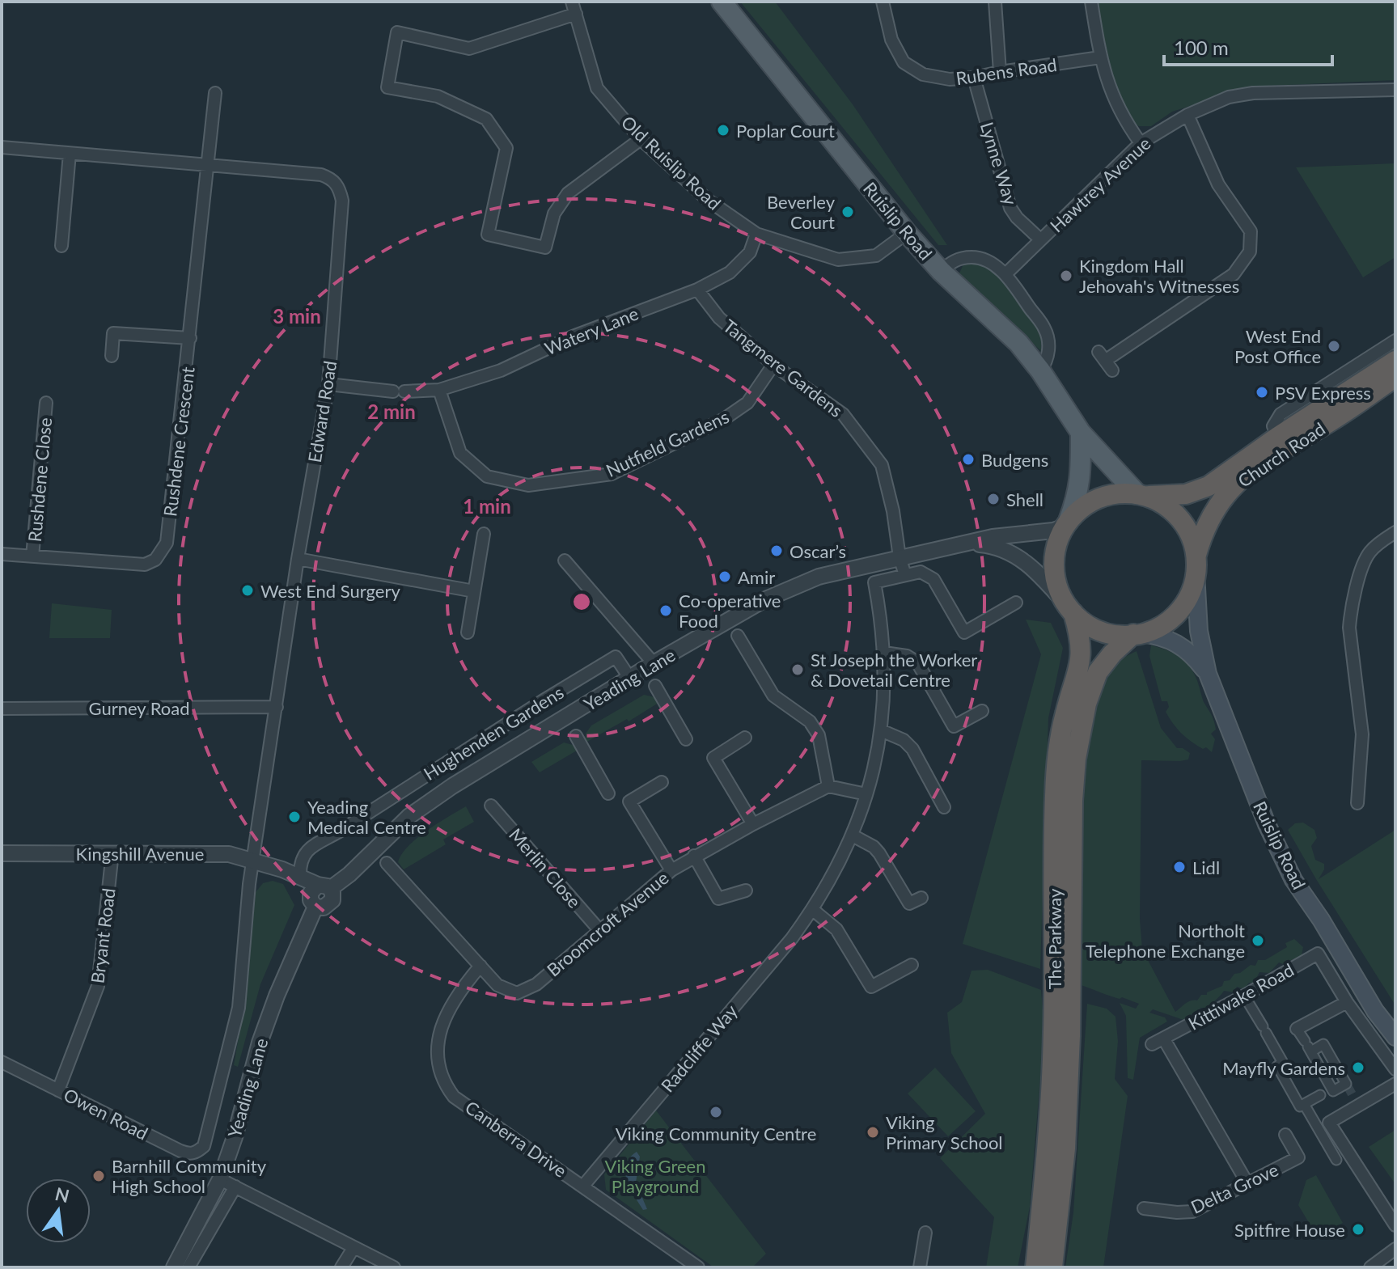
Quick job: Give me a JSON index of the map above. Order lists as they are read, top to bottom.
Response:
{
  "streets": {
    "highway": ["Church Road", "The Parkway"],
    "main road": ["Ruislip Road"],
    "street": [
      "Rubens Road",
      "Old Ruislip Road",
      "Lynne Way",
      "Hawtrey Avenue",
      "Watery Lane",
      "Tangmere Gardens",
      "Edward Road",
      "Rushdene Crescent",
      "Nutfield Gardens",
      "Rushdene Close",
      "Yeading Lane",
      "Gurney Road",
      "Hughenden Gardens",
      "Kingshill Avenue",
      "Merlin Close",
      "Broomcroft Avenue",
      "Bryant Road",
      "Kittiwake Road",
      "Radcliffe Way",
      "Owen Road",
      "Canberra Drive",
      "Delta Grove"
    ]
  },
  "crossings": [
    ["Rubens Road", "Lynne Way"],
    ["Old Ruislip Road", "Ruislip Road"],
    ["Old Ruislip Road", "Watery Lane"],
    ["Lynne Way", "Hawtrey Avenue"],
    ["Ruislip Road", "Church Road"],
    ["Ruislip Road", "Yeading Lane"],
    ["Ruislip Road", "The Parkway"],
    ["Watery Lane", "Tangmere Gardens"],
    ["Watery Lane", "Edward Road"],
    ["Watery Lane", "Nutfield Gardens"],
    ["Tangmere Gardens", "Nutfield Gardens"],
    ["Tangmere Gardens", "Yeading Lane"],
    ["Edward Road", "Rushdene Crescent"],
    ["Edward Road", "Gurney Road"],
    ["Edward Road", "Kingshill Avenue"],
    ["Edward Road", "Owen Road"],
    ["Rushdene Crescent", "Rushdene Close"],
    ["Church Road", "Yeading Lane"],
    ["Church Road", "The Parkway"],
    ["Yeading Lane", "Hughenden Gardens"],
    ["Yeading Lane", "Kingshill Avenue"],
    ["Yeading Lane", "The Parkway"],
    ["Hughenden Gardens", "Kingshill Avenue"],
    ["Kingshill Avenue", "Bryant Road"],
    ["Kingshill Avenue", "Owen Road"],
    ["Merlin Close", "Broomcroft Avenue"],
    ["Broomcroft Avenue", "Canberra Drive"],
    ["Bryant Road", "Owen Road"],
    ["Radcliffe Way", "Canberra Drive"]
  ],
  "parks": ["Viking Green Playground"],
  "places": [
    "Poplar Court",
    "Beverley Court",
    "Kingdom Hall Jehovah's Witnesses",
    "West End Post Office",
    "PSV Express",
    "Budgens",
    "Shell",
    "Oscar’s",
    "Amir",
    "West End Surgery",
    "Co-operative Food",
    "St Joseph the Worker & Dovetail Centre",
    "Yeading Medical Centre",
    "Lidl",
    "Northolt Telephone Exchange",
    "Mayfly Gardens",
    "Viking Community Centre",
    "Viking Primary School",
    "Barnhill Community High School",
    "Spitfire House"
  ],
  "scale_bar": "100 m",
  "north": "top",
  "rings": ["3 min", "2 min", "1 min"]
}
